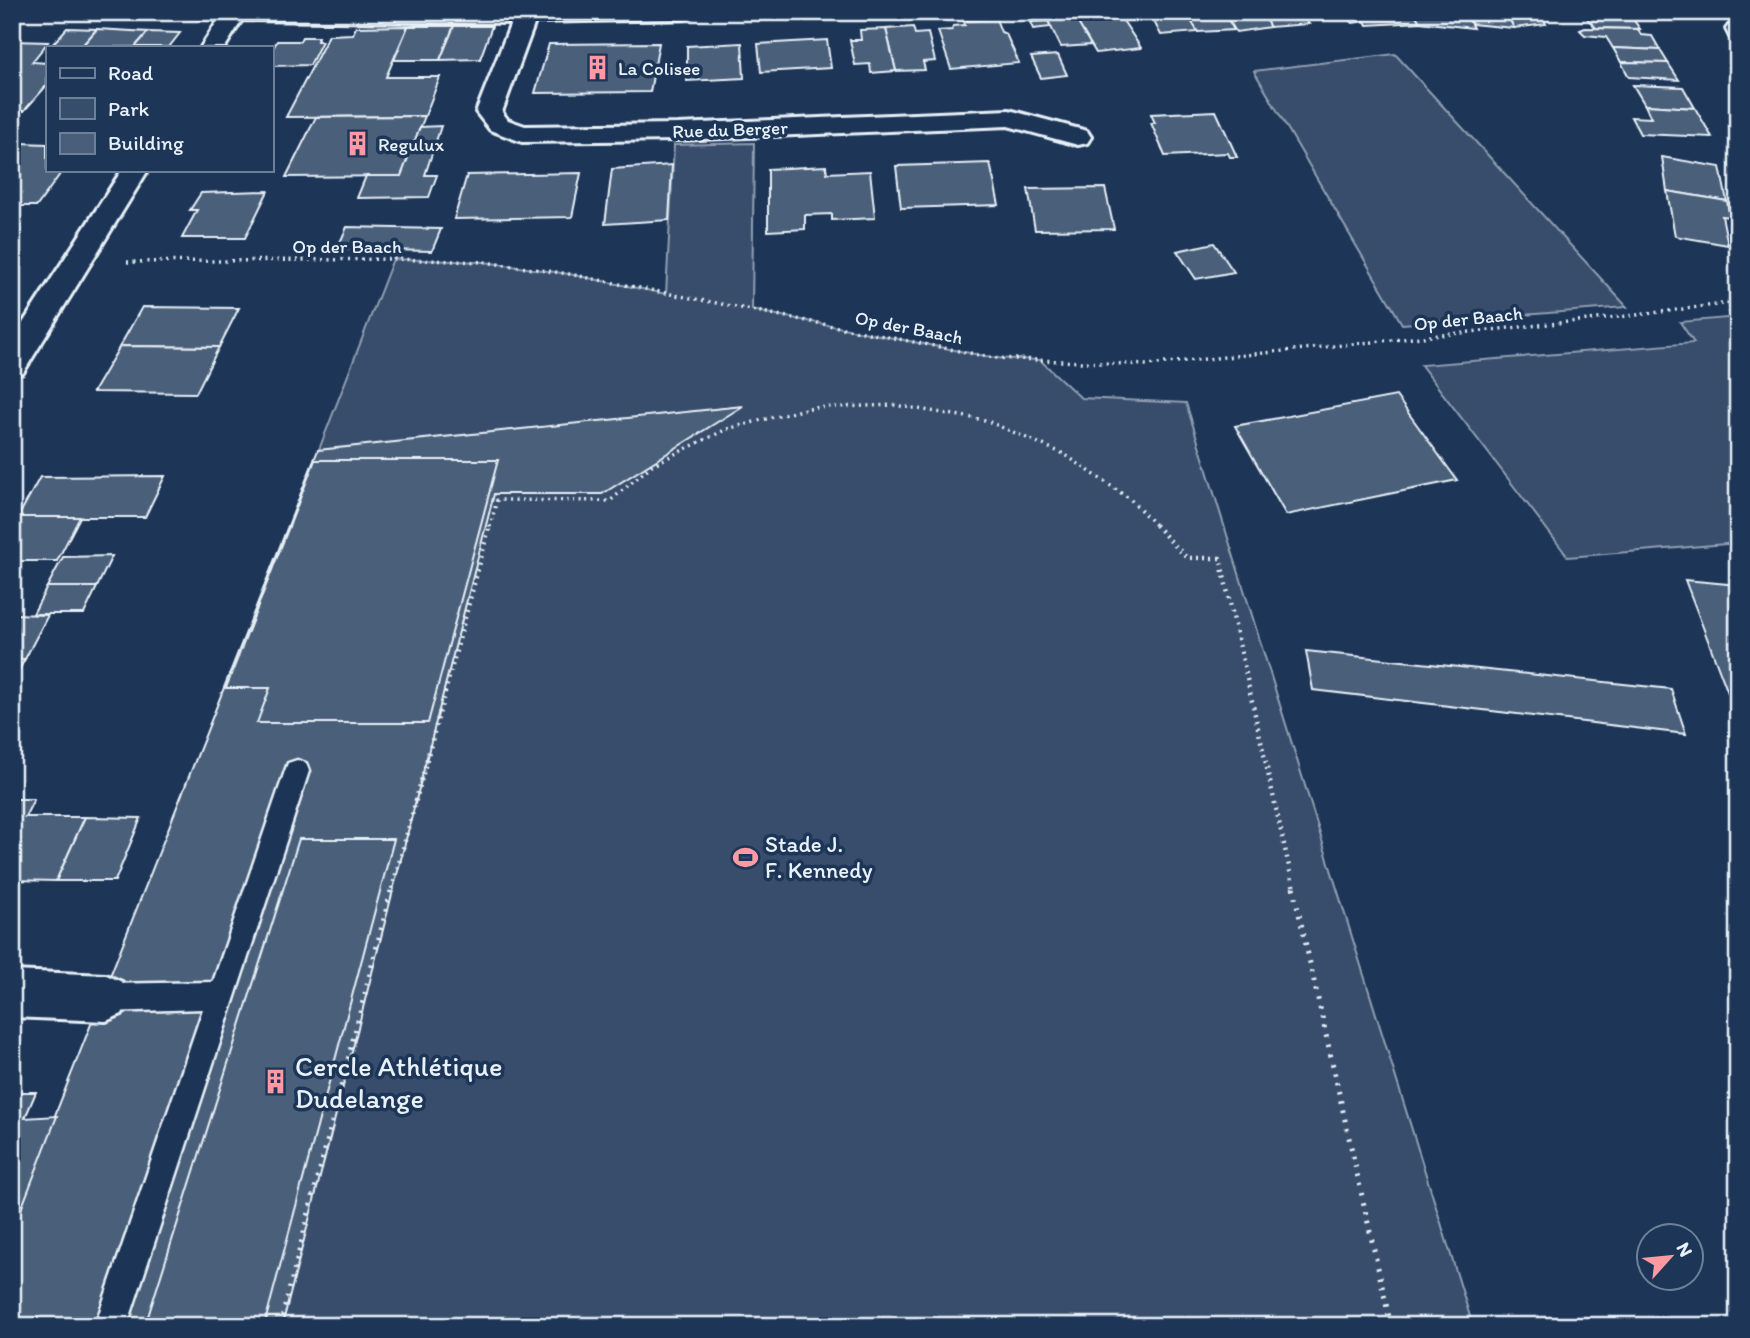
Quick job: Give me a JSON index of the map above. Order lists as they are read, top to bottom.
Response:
{
  "streets": {
    "street": ["Rue du Berger"],
    "path": ["Op der Baach"]
  },
  "places": {
    "building": ["La Colisee", "Regulux", "Cercle Athlétique Dudelange"],
    "sports": ["Stade J. F. Kennedy"]
  },
  "legend": ["Road", "Park", "Building"],
  "north": "top right"
}
